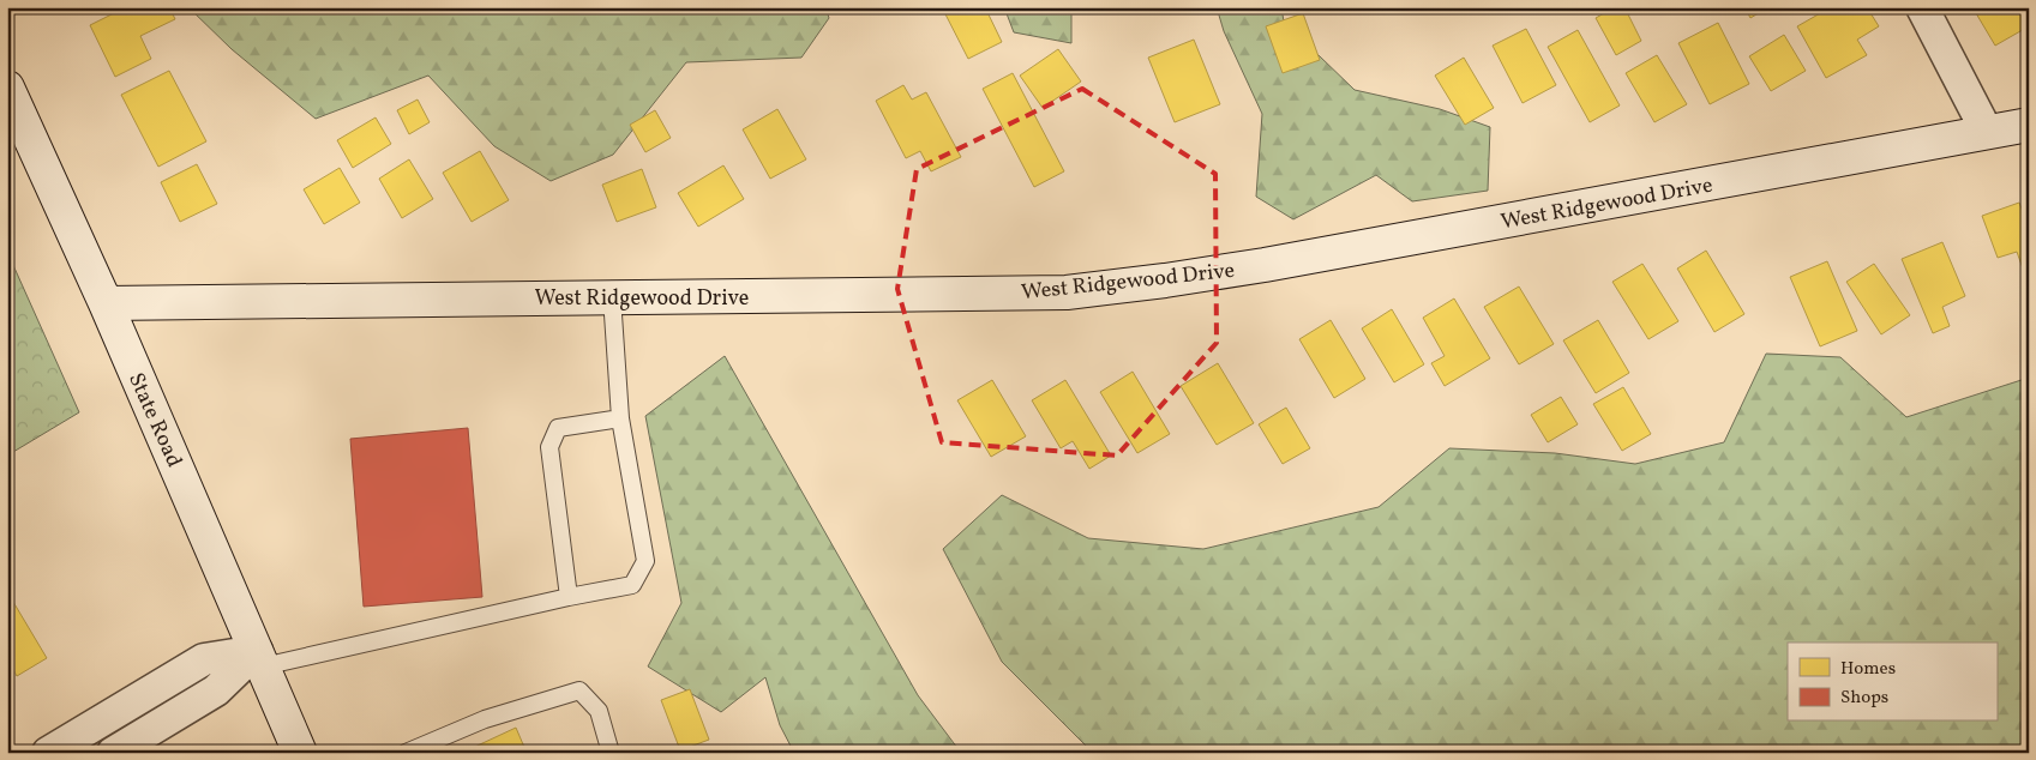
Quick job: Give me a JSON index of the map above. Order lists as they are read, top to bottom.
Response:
{
  "streets": {
    "street": ["West Ridgewood Drive", "State Road"]
  },
  "crossings": [
    ["West Ridgewood Drive", "State Road"]
  ],
  "legend": ["Homes", "Shops"]
}
